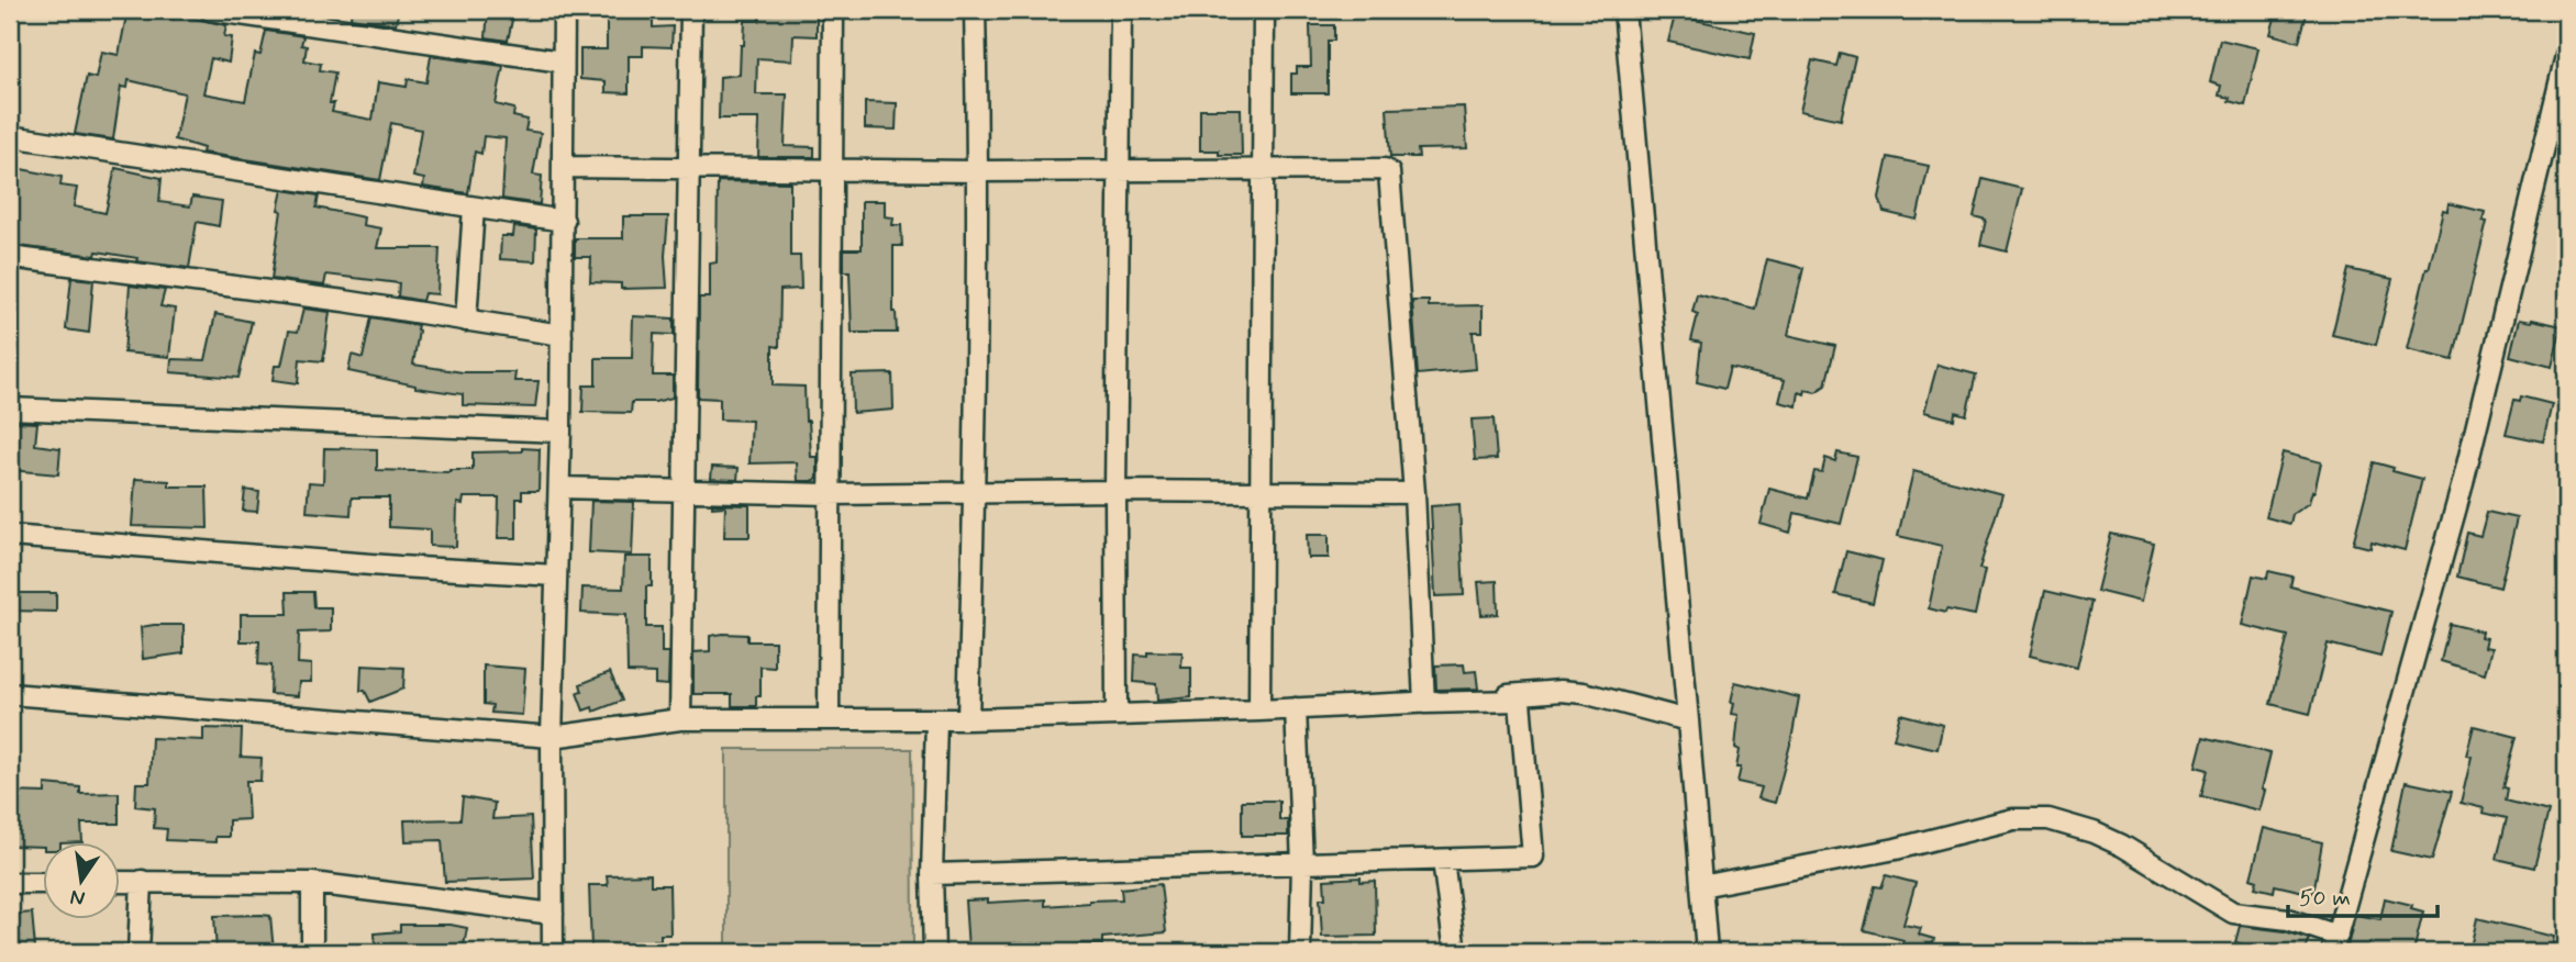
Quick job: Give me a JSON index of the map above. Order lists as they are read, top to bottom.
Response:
{
  "scale_bar": "50 m",
  "north": "bottom"
}
